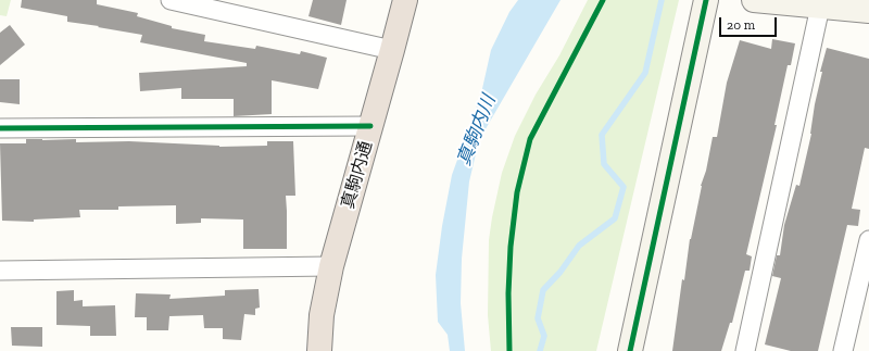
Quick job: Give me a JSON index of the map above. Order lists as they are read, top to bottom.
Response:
{
  "streets": {
    "highway": ["真駒内通"]
  },
  "water": ["真駒内川"],
  "scale_bar": "20 m"
}
